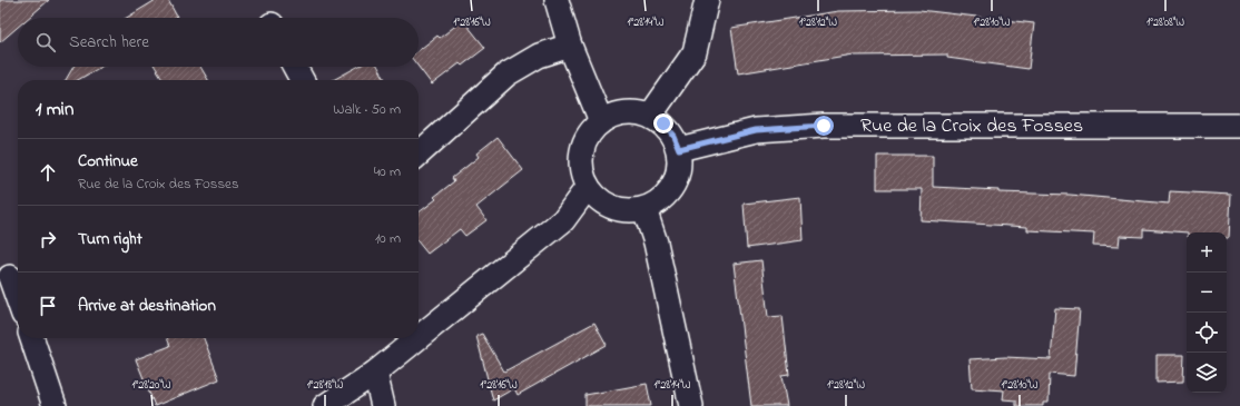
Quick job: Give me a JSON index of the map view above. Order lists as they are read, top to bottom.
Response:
{
  "streets": {
    "street": ["Rue de la Croix des Fosses"]
  },
  "page": {
    "search": "Search here",
    "heading": ["1 min", "Walk · 50 m"],
    "list": [
      ["Continue", "Rue de la Croix des Fosses", "40 m"],
      ["Turn right", "10 m"],
      "Arrive at destination"
    ],
    "map_buttons": ["+", "−"]
  },
  "coordinates": [
    "1°28'16\"W",
    "1°28'14\"W",
    "1°28'12\"W",
    "1°28'10\"W",
    "1°28'08\"W",
    "1°28'20\"W",
    "1°28'18\"W"
  ]
}
